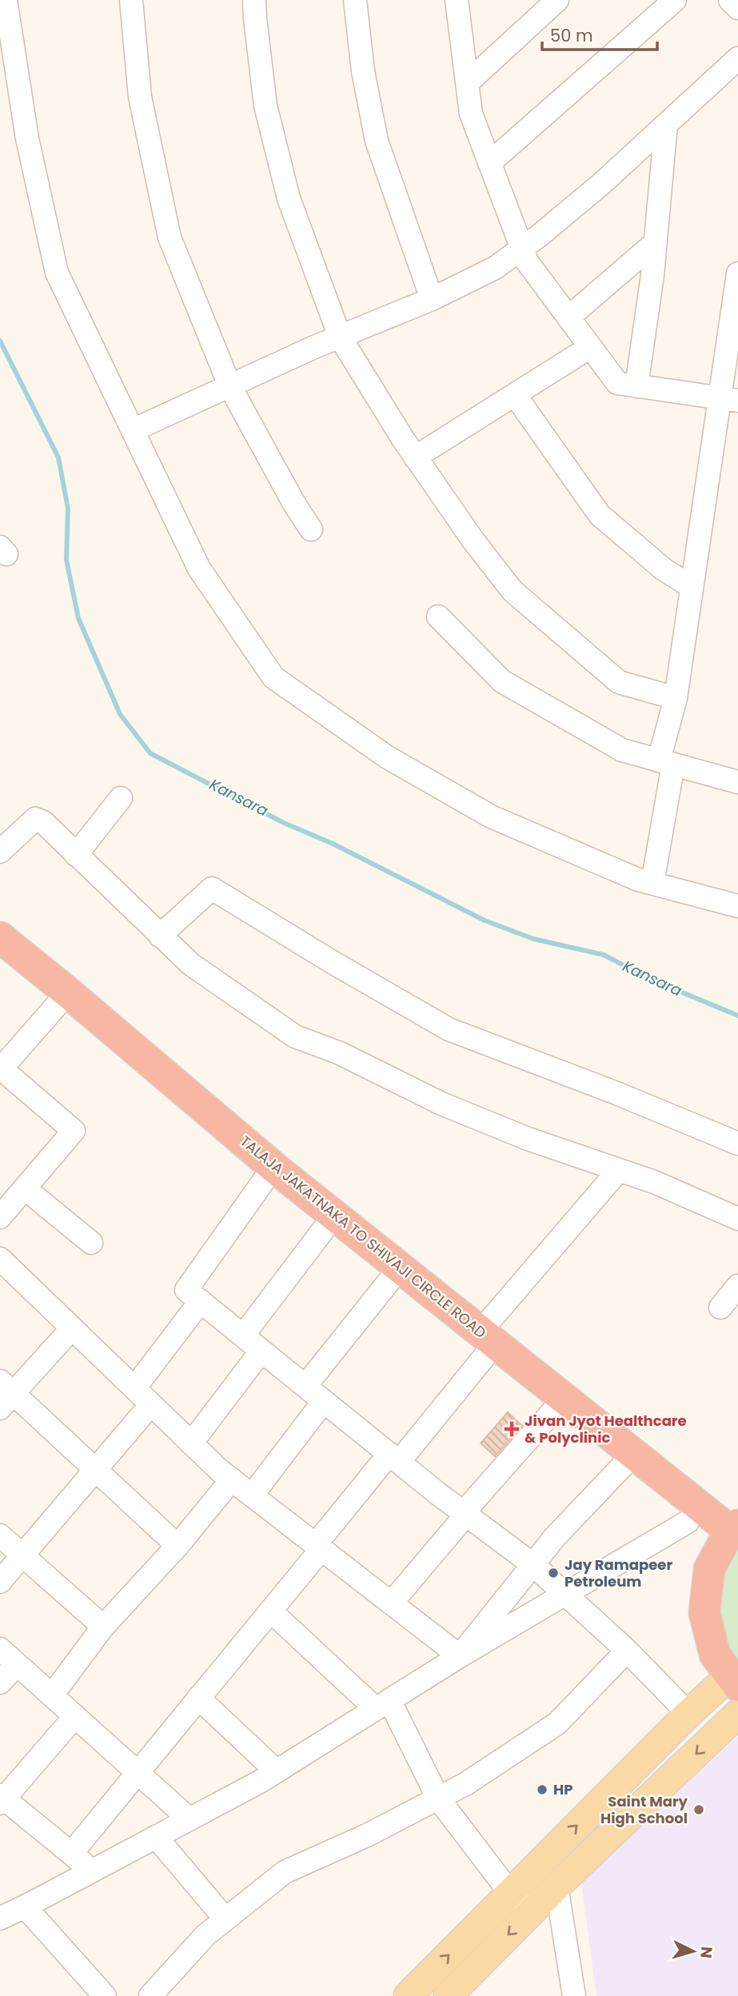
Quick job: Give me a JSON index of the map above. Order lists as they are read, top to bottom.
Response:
{
  "streets": {
    "highway": ["TALAJA JAKATNAKA TO SHIVAJI CIRCLE ROAD"]
  },
  "water": ["Kansara"],
  "places": {
    "health": ["Jivan Jyot Healthcare & Polyclinic"],
    "other": ["Jay Ramapeer Petroleum", "HP", "Saint Mary High School"]
  },
  "scale_bar": "50 m",
  "north": "right"
}
